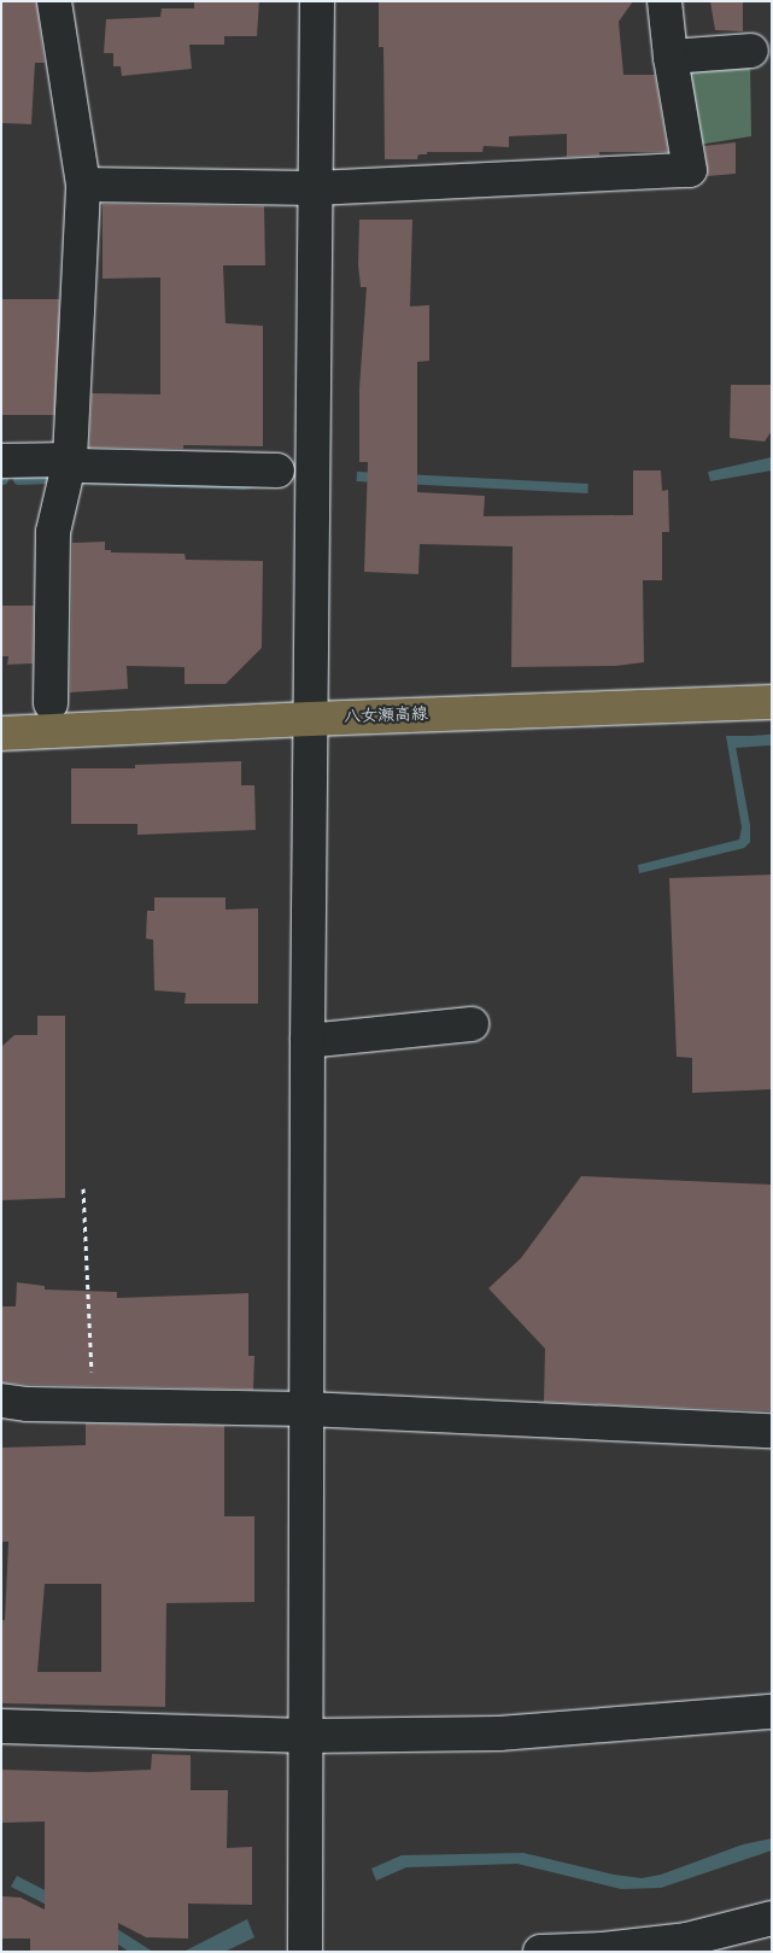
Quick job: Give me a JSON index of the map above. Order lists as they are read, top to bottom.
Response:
{
  "streets": {
    "main road": ["八女瀬高線"]
  }
}
